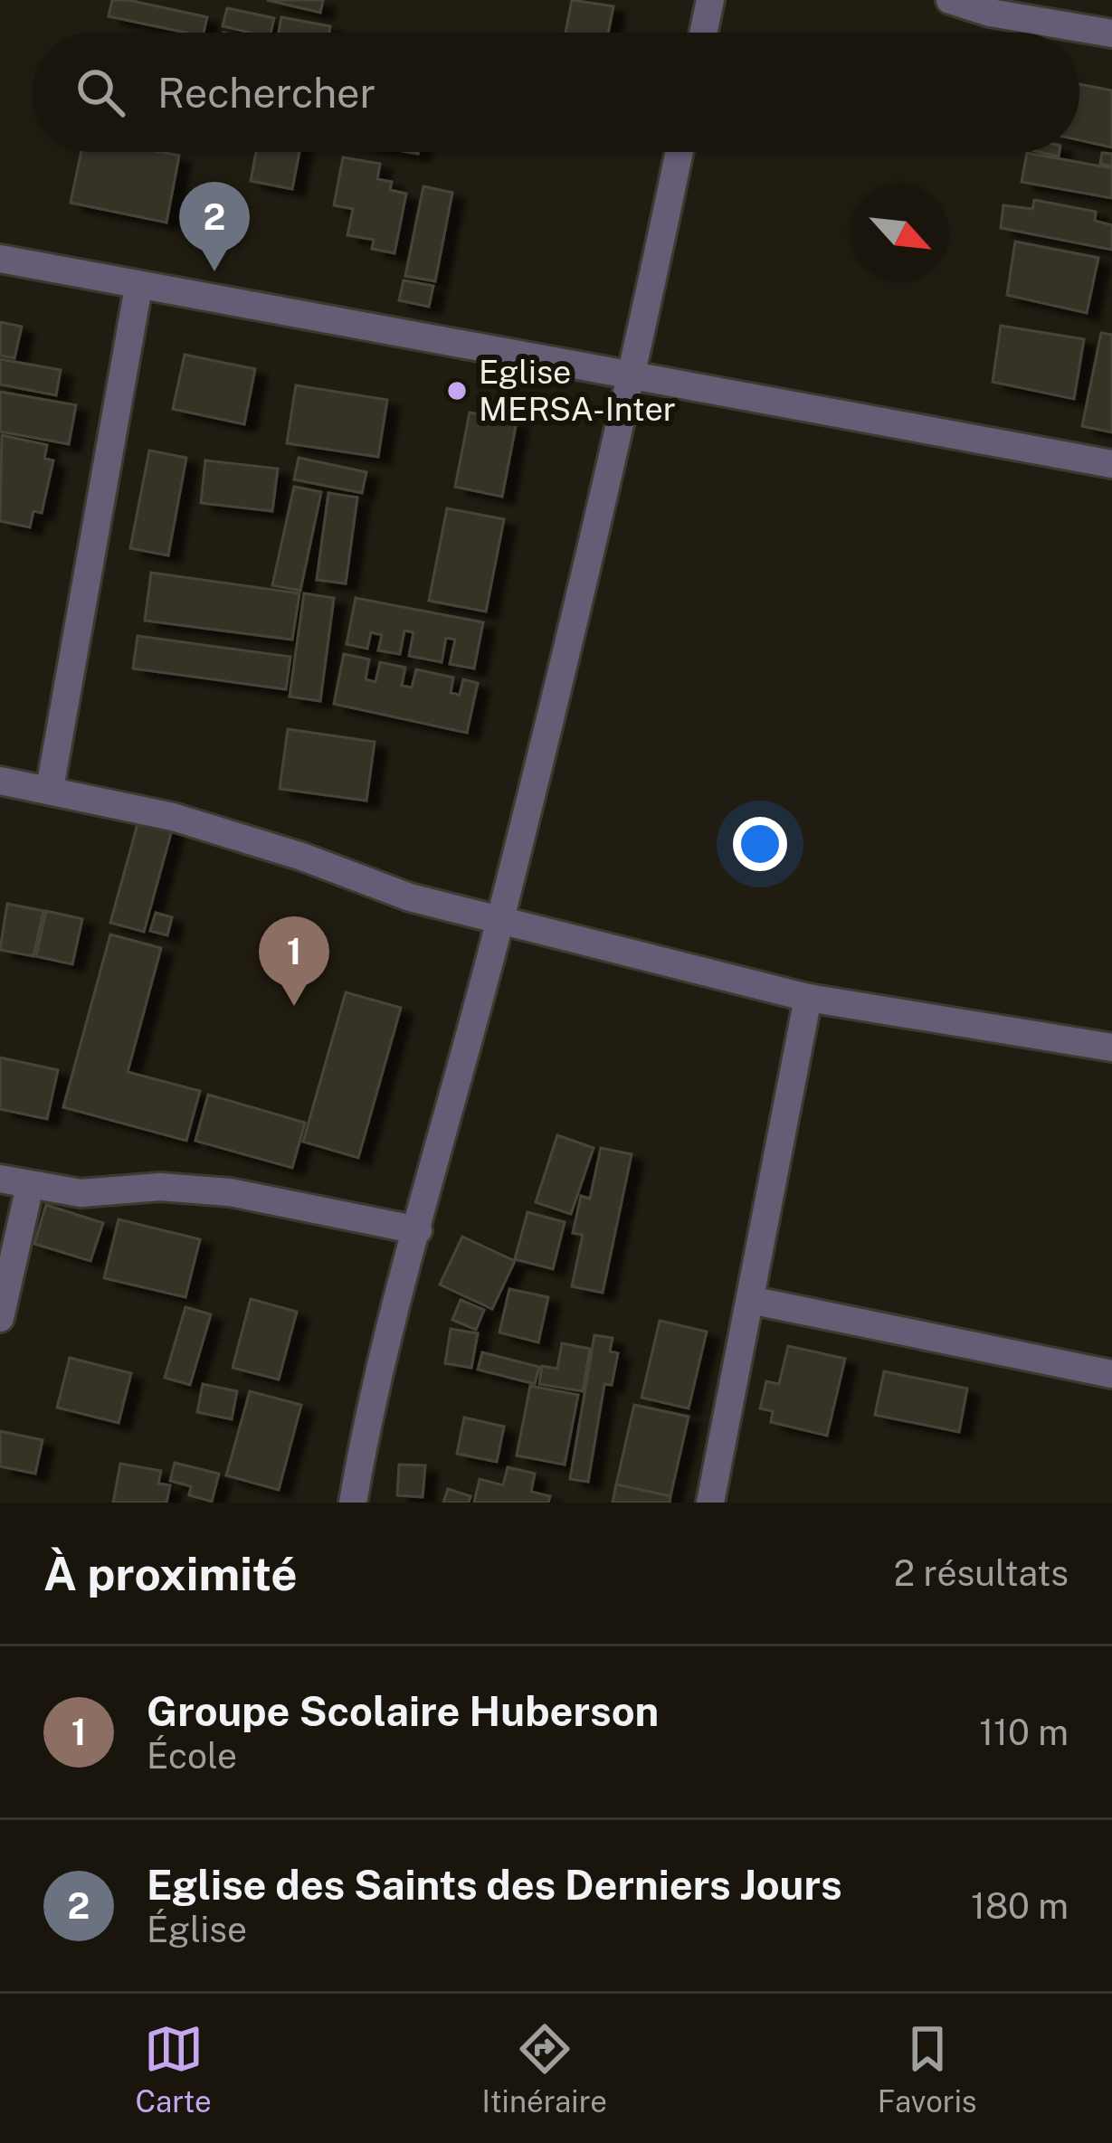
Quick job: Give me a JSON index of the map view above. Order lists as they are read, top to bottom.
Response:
{
  "places": ["Eglise MERSA-Inter"],
  "north": "bottom right",
  "page": {
    "search": "Rechercher",
    "pins": ["2", "1"],
    "heading": ["À proximité", "2 résultats"],
    "list": [
      {
        "mark": "1",
        "name": "Groupe Scolaire Huberson",
        "note": "École",
        "value": "110 m"
      },
      {
        "mark": "2",
        "name": "Eglise des Saints des Derniers Jours",
        "note": "Église",
        "value": "180 m"
      }
    ],
    "nav": ["Carte", "Itinéraire", "Favoris"]
  }
}
